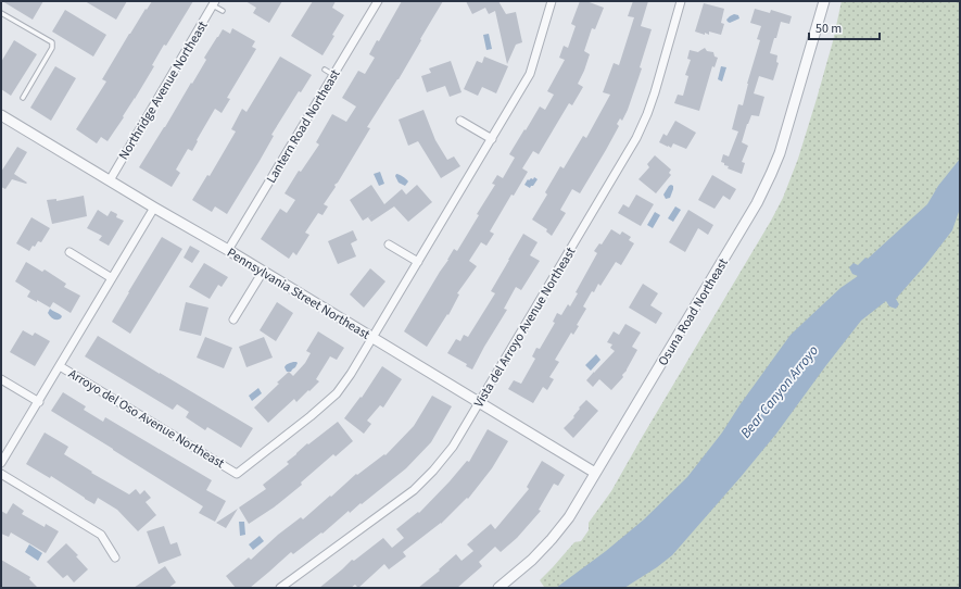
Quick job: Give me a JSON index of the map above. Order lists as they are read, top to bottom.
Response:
{
  "streets": {
    "street": [
      "Northridge Avenue Northeast",
      "Lantern Road Northeast",
      "Pennsylvania Street Northeast",
      "Osuna Road Northeast",
      "Vista del Arroyo Avenue Northeast",
      "Arroyo del Oso Avenue Northeast"
    ]
  },
  "crossings": [
    ["Northridge Avenue Northeast", "Pennsylvania Street Northeast"],
    ["Lantern Road Northeast", "Pennsylvania Street Northeast"],
    ["Pennsylvania Street Northeast", "Osuna Road Northeast"],
    ["Pennsylvania Street Northeast", "Vista del Arroyo Avenue Northeast"],
    ["Pennsylvania Street Northeast", "Arroyo del Oso Avenue Northeast"]
  ],
  "water": ["Bear Canyon Arroyo"],
  "scale_bar": "50 m"
}
